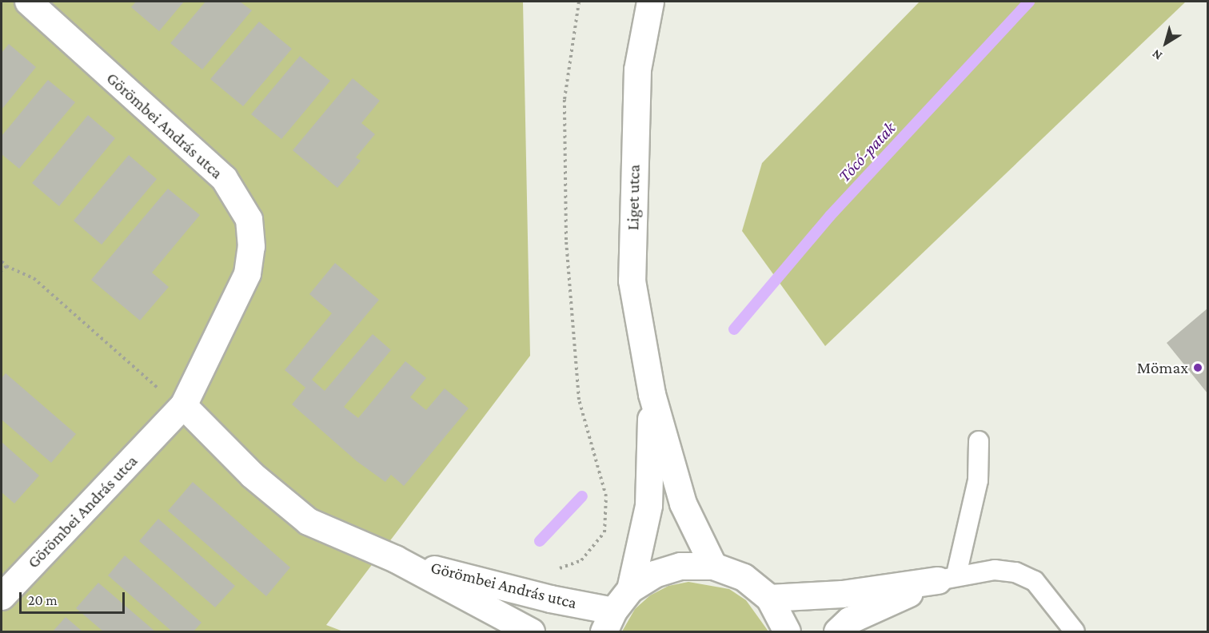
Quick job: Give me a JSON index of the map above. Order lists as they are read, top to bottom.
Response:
{
  "streets": {
    "street": ["Görömbei András utca", "Liget utca"]
  },
  "water": ["Tócó-patak"],
  "places": ["Mömax"],
  "scale_bar": "20 m",
  "north": "bottom left"
}
